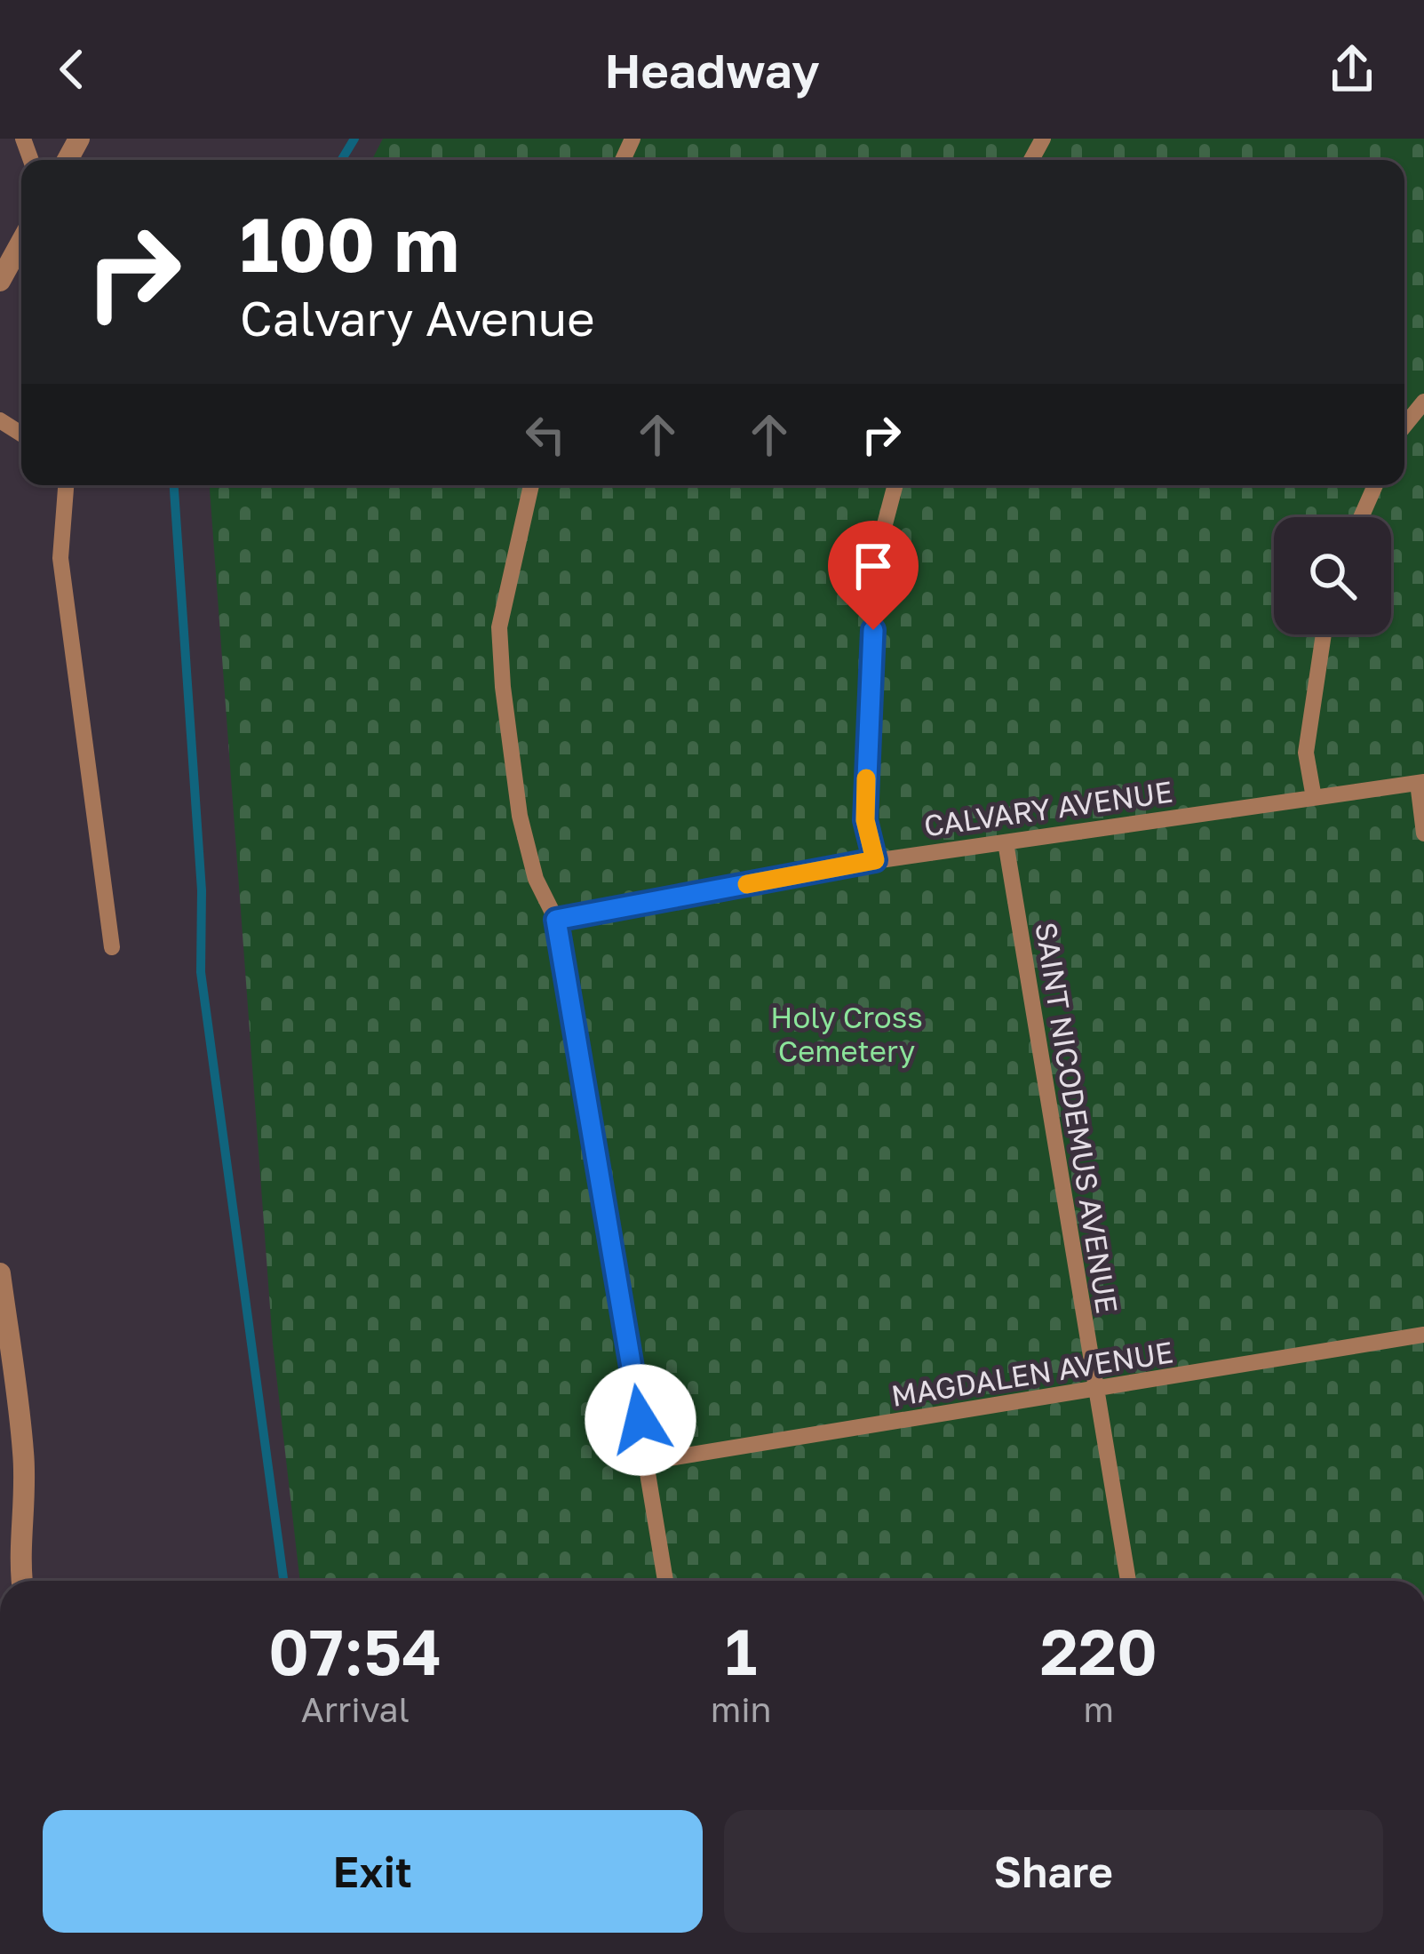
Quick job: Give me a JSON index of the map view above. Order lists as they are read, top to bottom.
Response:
{
  "streets": {
    "lane": ["CALVARY AVENUE", "SAINT NICODEMUS AVENUE", "MAGDALEN AVENUE"]
  },
  "crossings": [
    ["CALVARY AVENUE", "SAINT NICODEMUS AVENUE"],
    ["SAINT NICODEMUS AVENUE", "MAGDALEN AVENUE"]
  ],
  "parks": ["Holy Cross Cemetery"],
  "page": {
    "header": "Headway",
    "turn": ["100 m", "Calvary Avenue"],
    "eta": [
      "07:54",
      "Arrival",
      "1",
      "min",
      "220",
      "m"
    ],
    "buttons": ["Exit", "Share"]
  }
}
